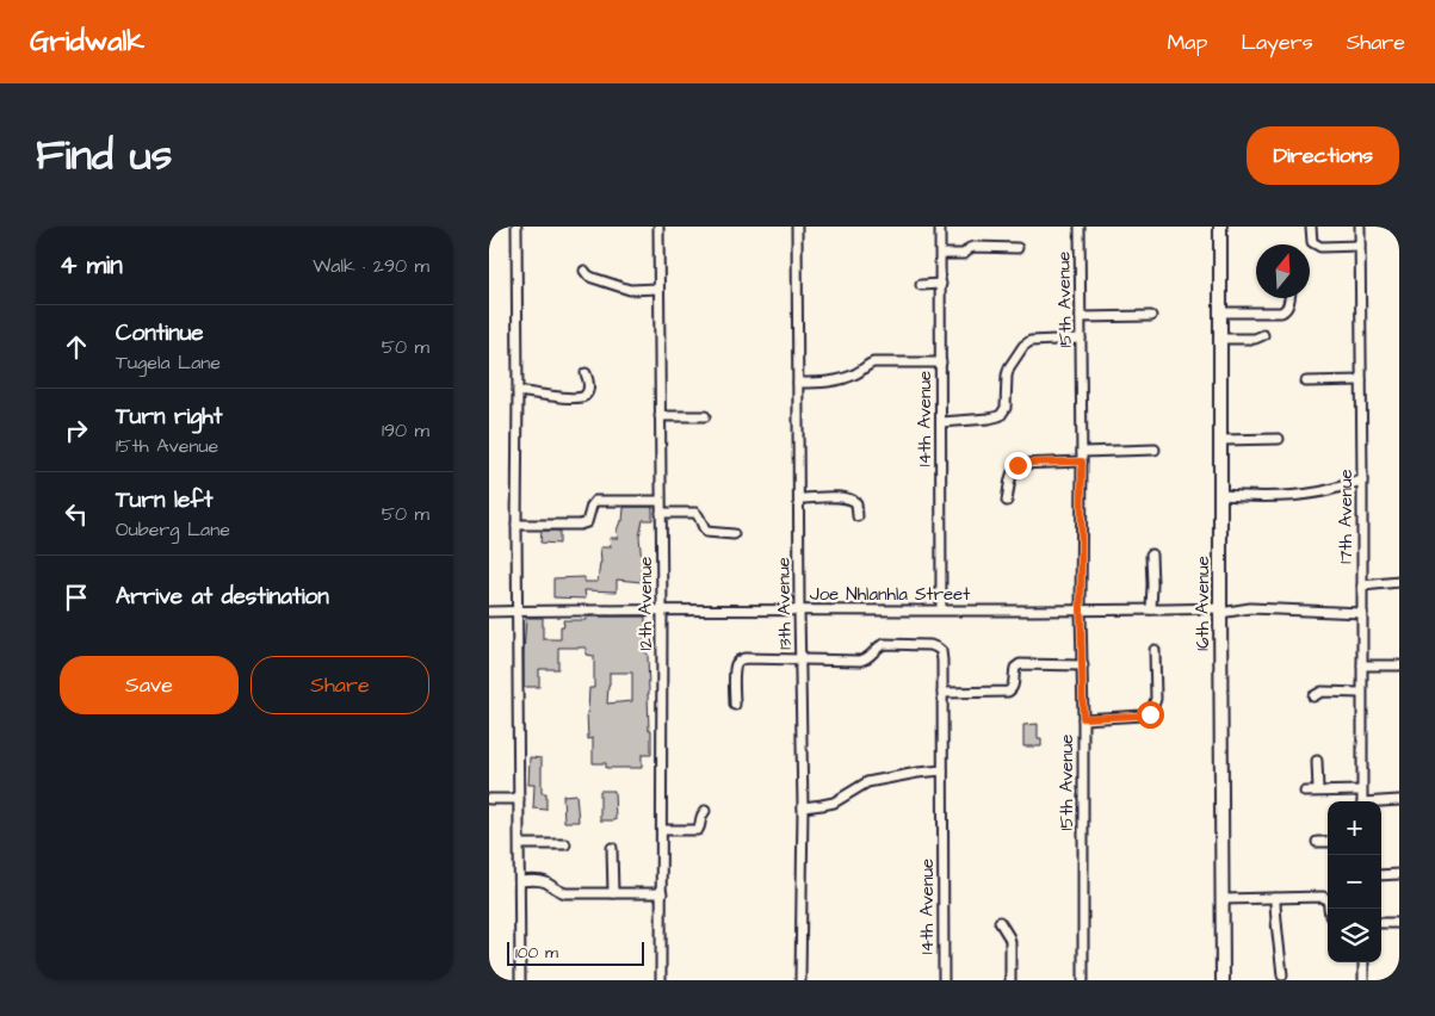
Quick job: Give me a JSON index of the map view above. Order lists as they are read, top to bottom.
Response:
{
  "streets": {
    "street": [
      "15th Avenue",
      "14th Avenue",
      "17th Avenue",
      "Joe Nhlanhla Street",
      "12th Avenue",
      "13th Avenue",
      "16th Avenue"
    ]
  },
  "crossings": [
    ["15th Avenue", "Joe Nhlanhla Street"],
    ["14th Avenue", "Joe Nhlanhla Street"],
    ["14th Avenue", "13th Avenue"],
    ["17th Avenue", "Joe Nhlanhla Street"],
    ["Joe Nhlanhla Street", "12th Avenue"],
    ["Joe Nhlanhla Street", "13th Avenue"],
    ["Joe Nhlanhla Street", "16th Avenue"]
  ],
  "scale_bar": "100 m",
  "north": "top",
  "page": {
    "header": "Gridwalk",
    "nav": ["Map", "Layers", "Share"],
    "title": "Find us",
    "buttons": [
      "Directions",
      ["Save", "Share"]
    ],
    "heading": ["4 min", "Walk · 290 m"],
    "list": [
      ["Continue", "Tugela Lane", "50 m"],
      ["Turn right", "15th Avenue", "190 m"],
      ["Turn left", "Ouberg Lane", "50 m"],
      "Arrive at destination"
    ],
    "map_buttons": ["+", "−"],
    "scale": "100 m"
  }
}
